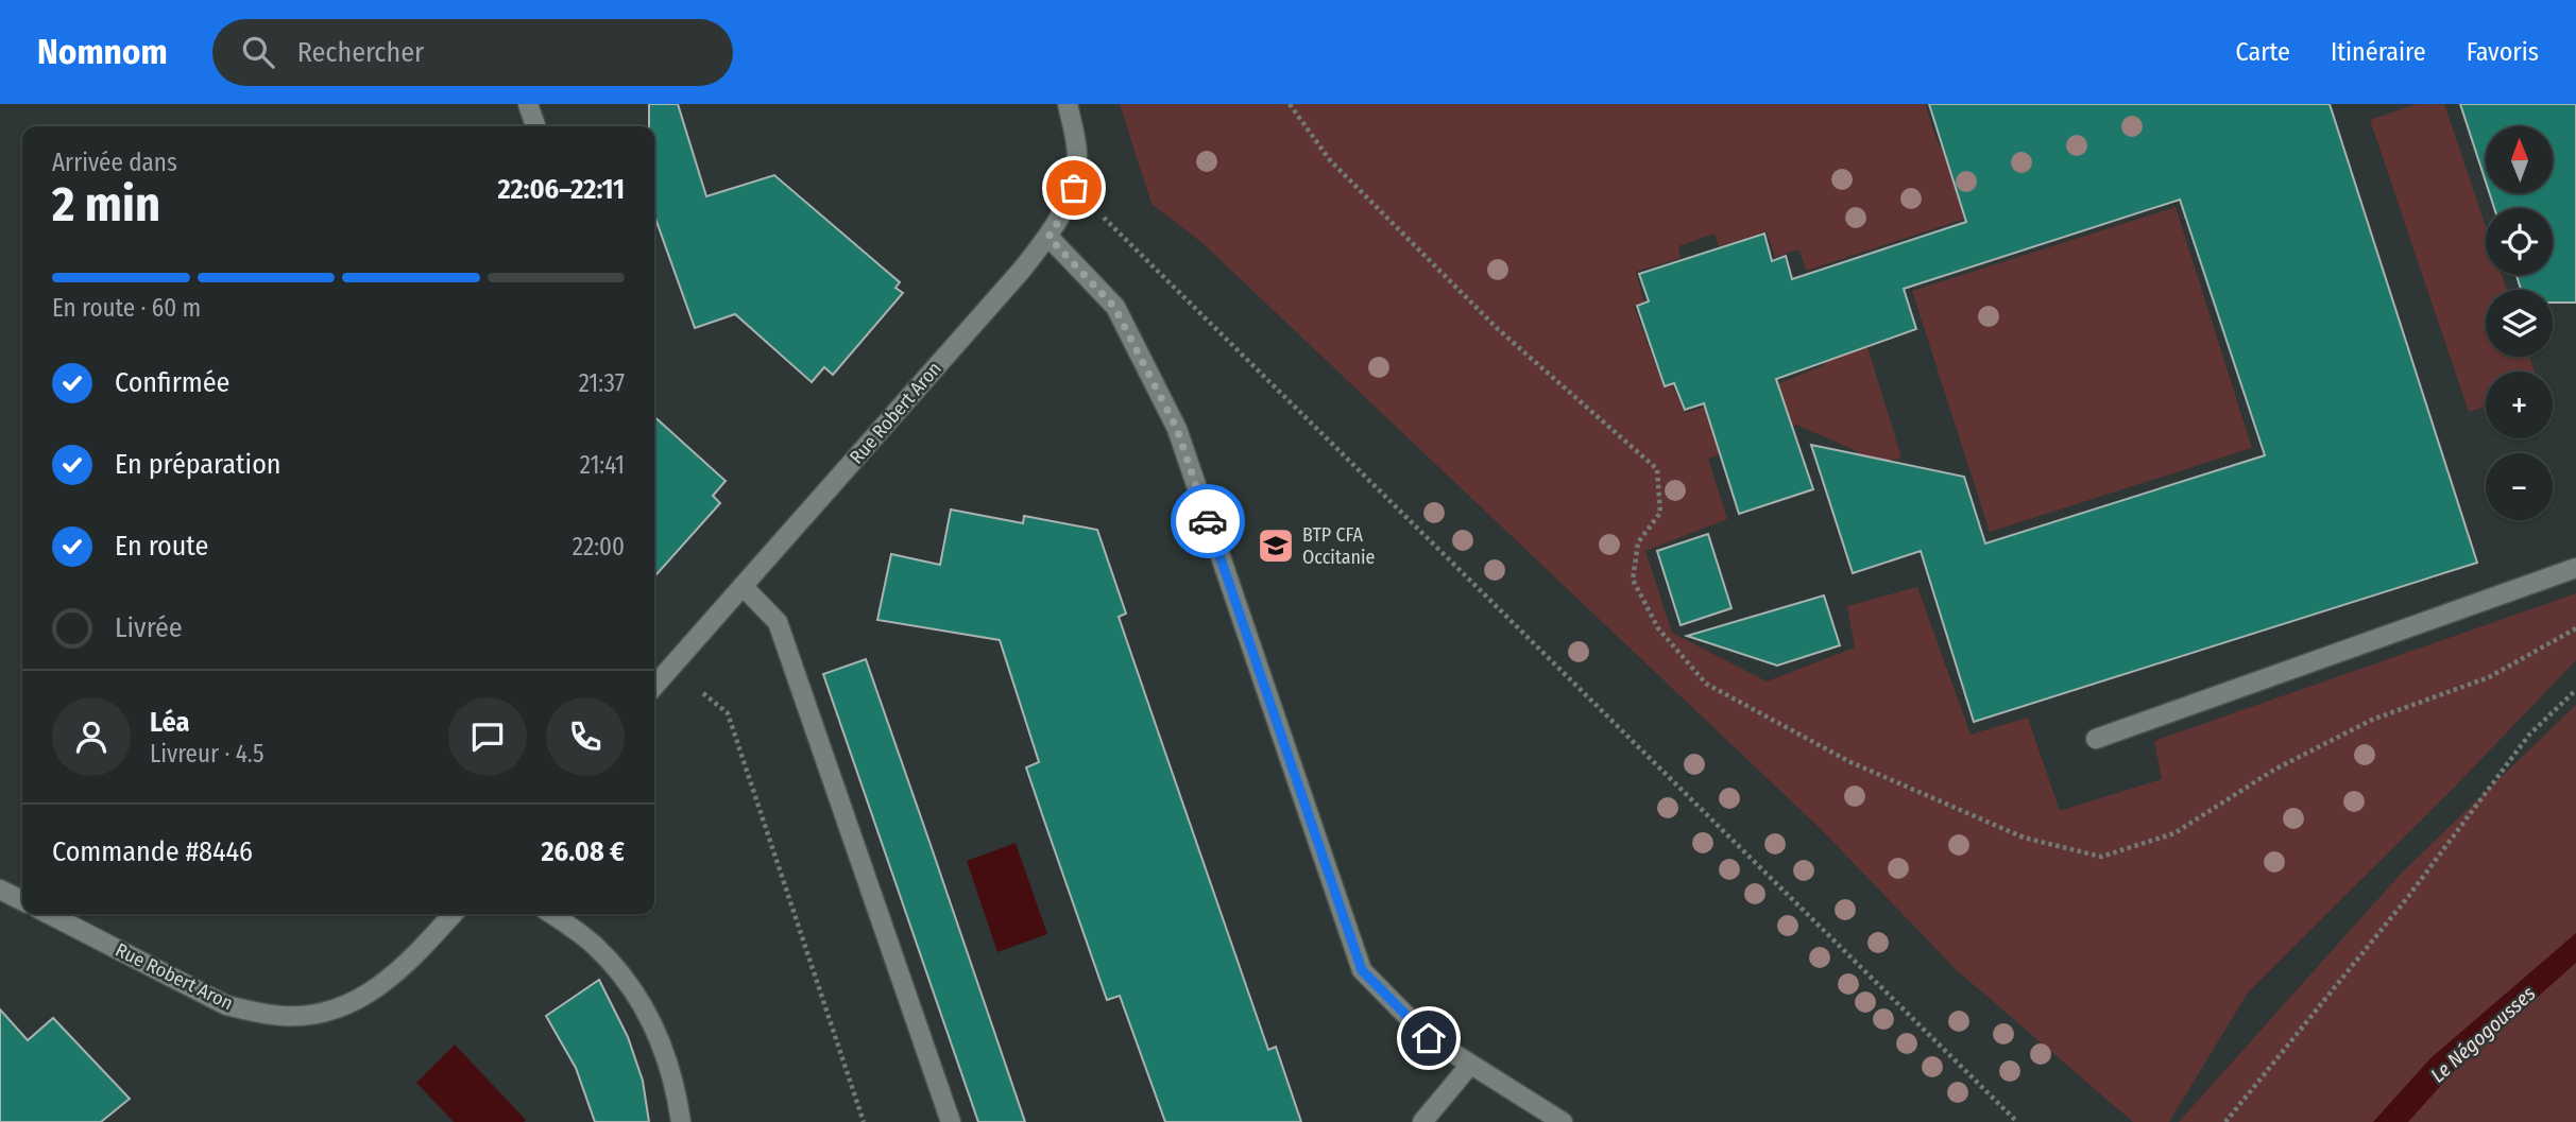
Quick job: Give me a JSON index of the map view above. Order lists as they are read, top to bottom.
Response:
{
  "streets": {
    "street": ["Rue Robert Aron"]
  },
  "water": ["Le Négogousses"],
  "places": {
    "school or university": ["BTP CFA Occitanie"]
  },
  "north": "top",
  "page": {
    "header": "Nomnom",
    "search": "Rechercher",
    "nav": ["Carte", "Itinéraire", "Favoris"],
    "map_buttons": ["+", "−"],
    "heading": ["2 min", "Arrivée dans", "22:06–22:11"],
    "panel": [
      "Léa",
      "Livreur · 4.5",
      "Commande #8446",
      "26.08 €"
    ],
    "bar": "En route · 60 m",
    "list": [
      ["Confirmée", "21:37"],
      ["En préparation", "21:41"],
      ["En route", "22:00"],
      "Livrée"
    ]
  }
}
